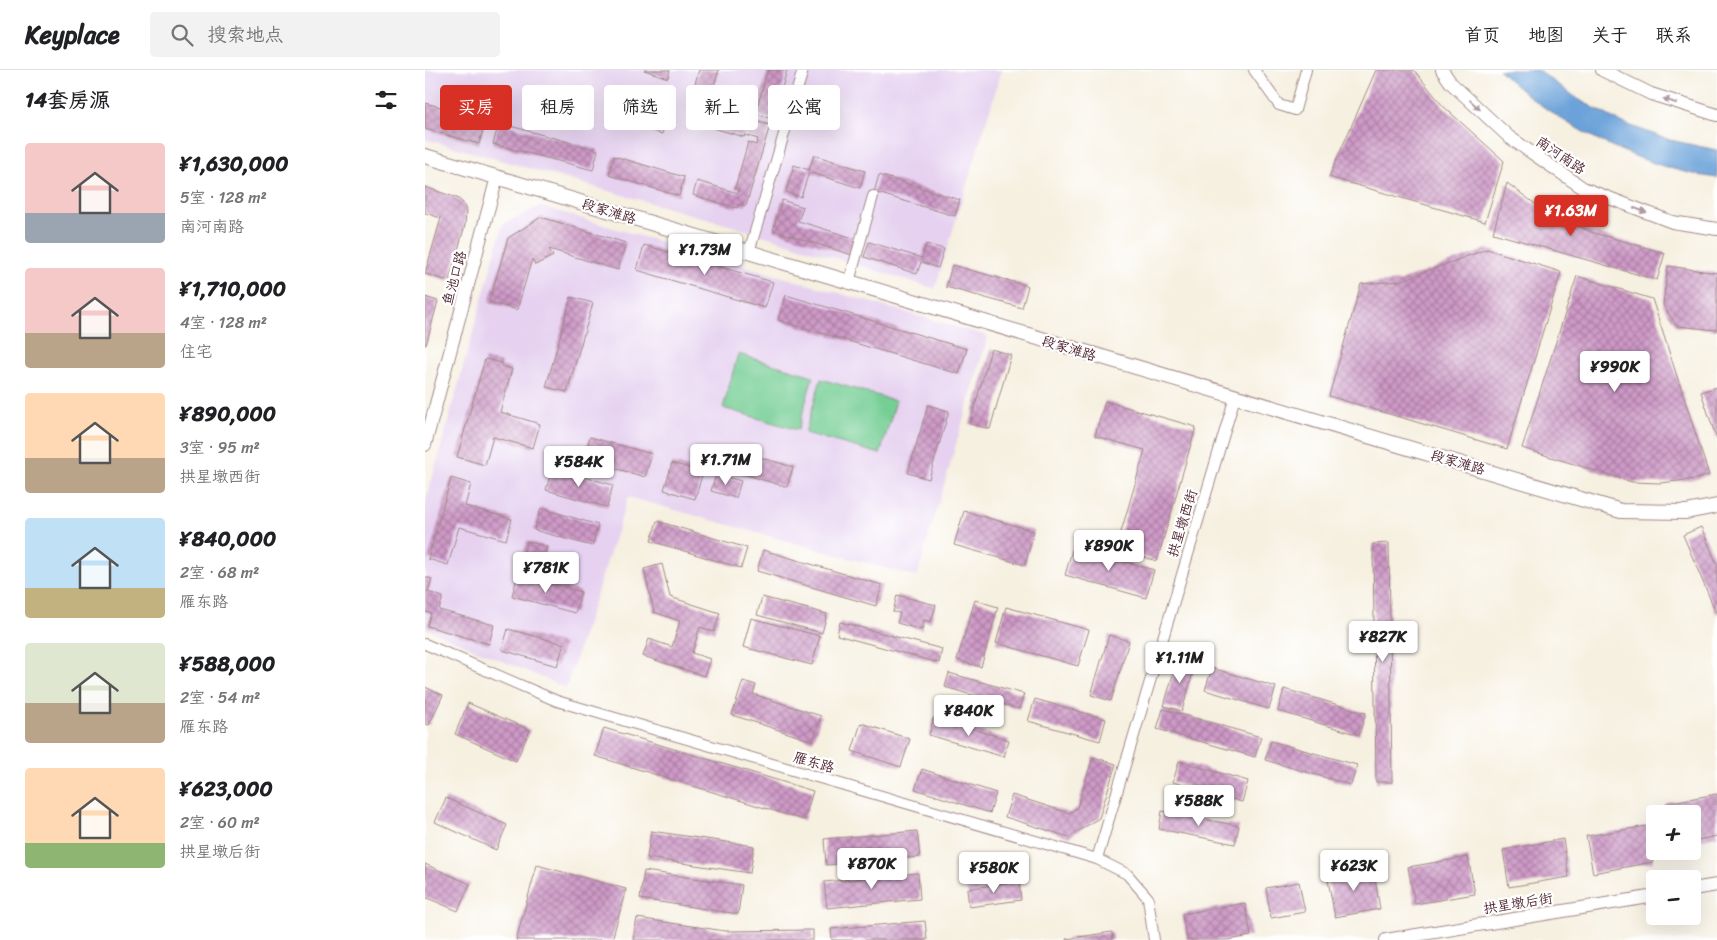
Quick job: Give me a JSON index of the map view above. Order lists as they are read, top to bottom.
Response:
{
  "streets": {
    "main road": ["段家滩路"],
    "street": [
      "南河南路",
      "鱼池口路",
      "拱星墩西街",
      "雁东路",
      "拱星墩后街"
    ]
  },
  "crossings": [
    ["段家滩路", "鱼池口路"],
    ["段家滩路", "拱星墩西街"],
    ["拱星墩西街", "雁东路"]
  ],
  "one_way": ["南河南路"],
  "page": {
    "header": "Keyplace",
    "search": "搜索地点",
    "nav": [
      "首页",
      "地图",
      "关于",
      "联系"
    ],
    "heading": "14套房源",
    "chip": [
      "买房",
      "租房",
      "筛选",
      "新上",
      "公寓"
    ],
    "list": [
      {
        "name": "¥1,630,000",
        "note": "5室 · 128 m² · 南河南路"
      },
      {
        "name": "¥1,710,000",
        "note": "4室 · 128 m² · 住宅"
      },
      {
        "name": "¥890,000",
        "note": "3室 · 95 m² · 拱星墩西街"
      },
      {
        "name": "¥840,000",
        "note": "2室 · 68 m² · 雁东路"
      },
      {
        "name": "¥588,000",
        "note": "2室 · 54 m² · 雁东路"
      },
      {
        "name": "¥623,000",
        "note": "2室 · 60 m² · 拱星墩后街"
      }
    ],
    "price": [
      "¥1.63M",
      "¥1.73M",
      "¥990K",
      "¥1.71M",
      "¥584K",
      "¥890K",
      "¥781K",
      "¥827K",
      "¥1.11M",
      "¥840K",
      "¥588K",
      "¥870K",
      "¥623K",
      "¥580K"
    ],
    "map_buttons": ["+", "−"]
  }
}
